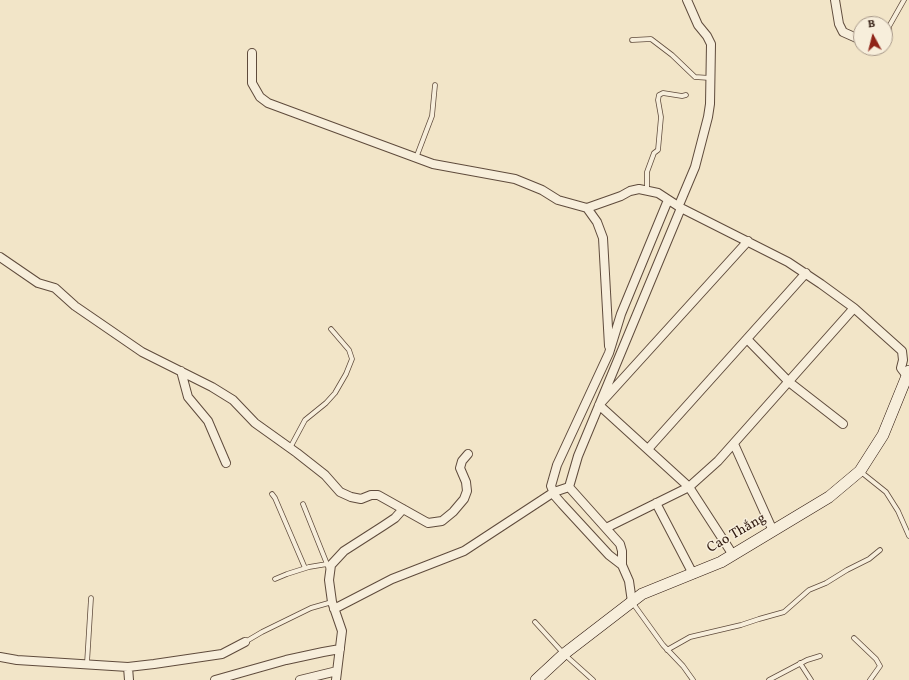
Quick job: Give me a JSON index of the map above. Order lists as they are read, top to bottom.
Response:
{
  "streets": {
    "main road": ["Cao Thắng"]
  },
  "north": "top"
}
